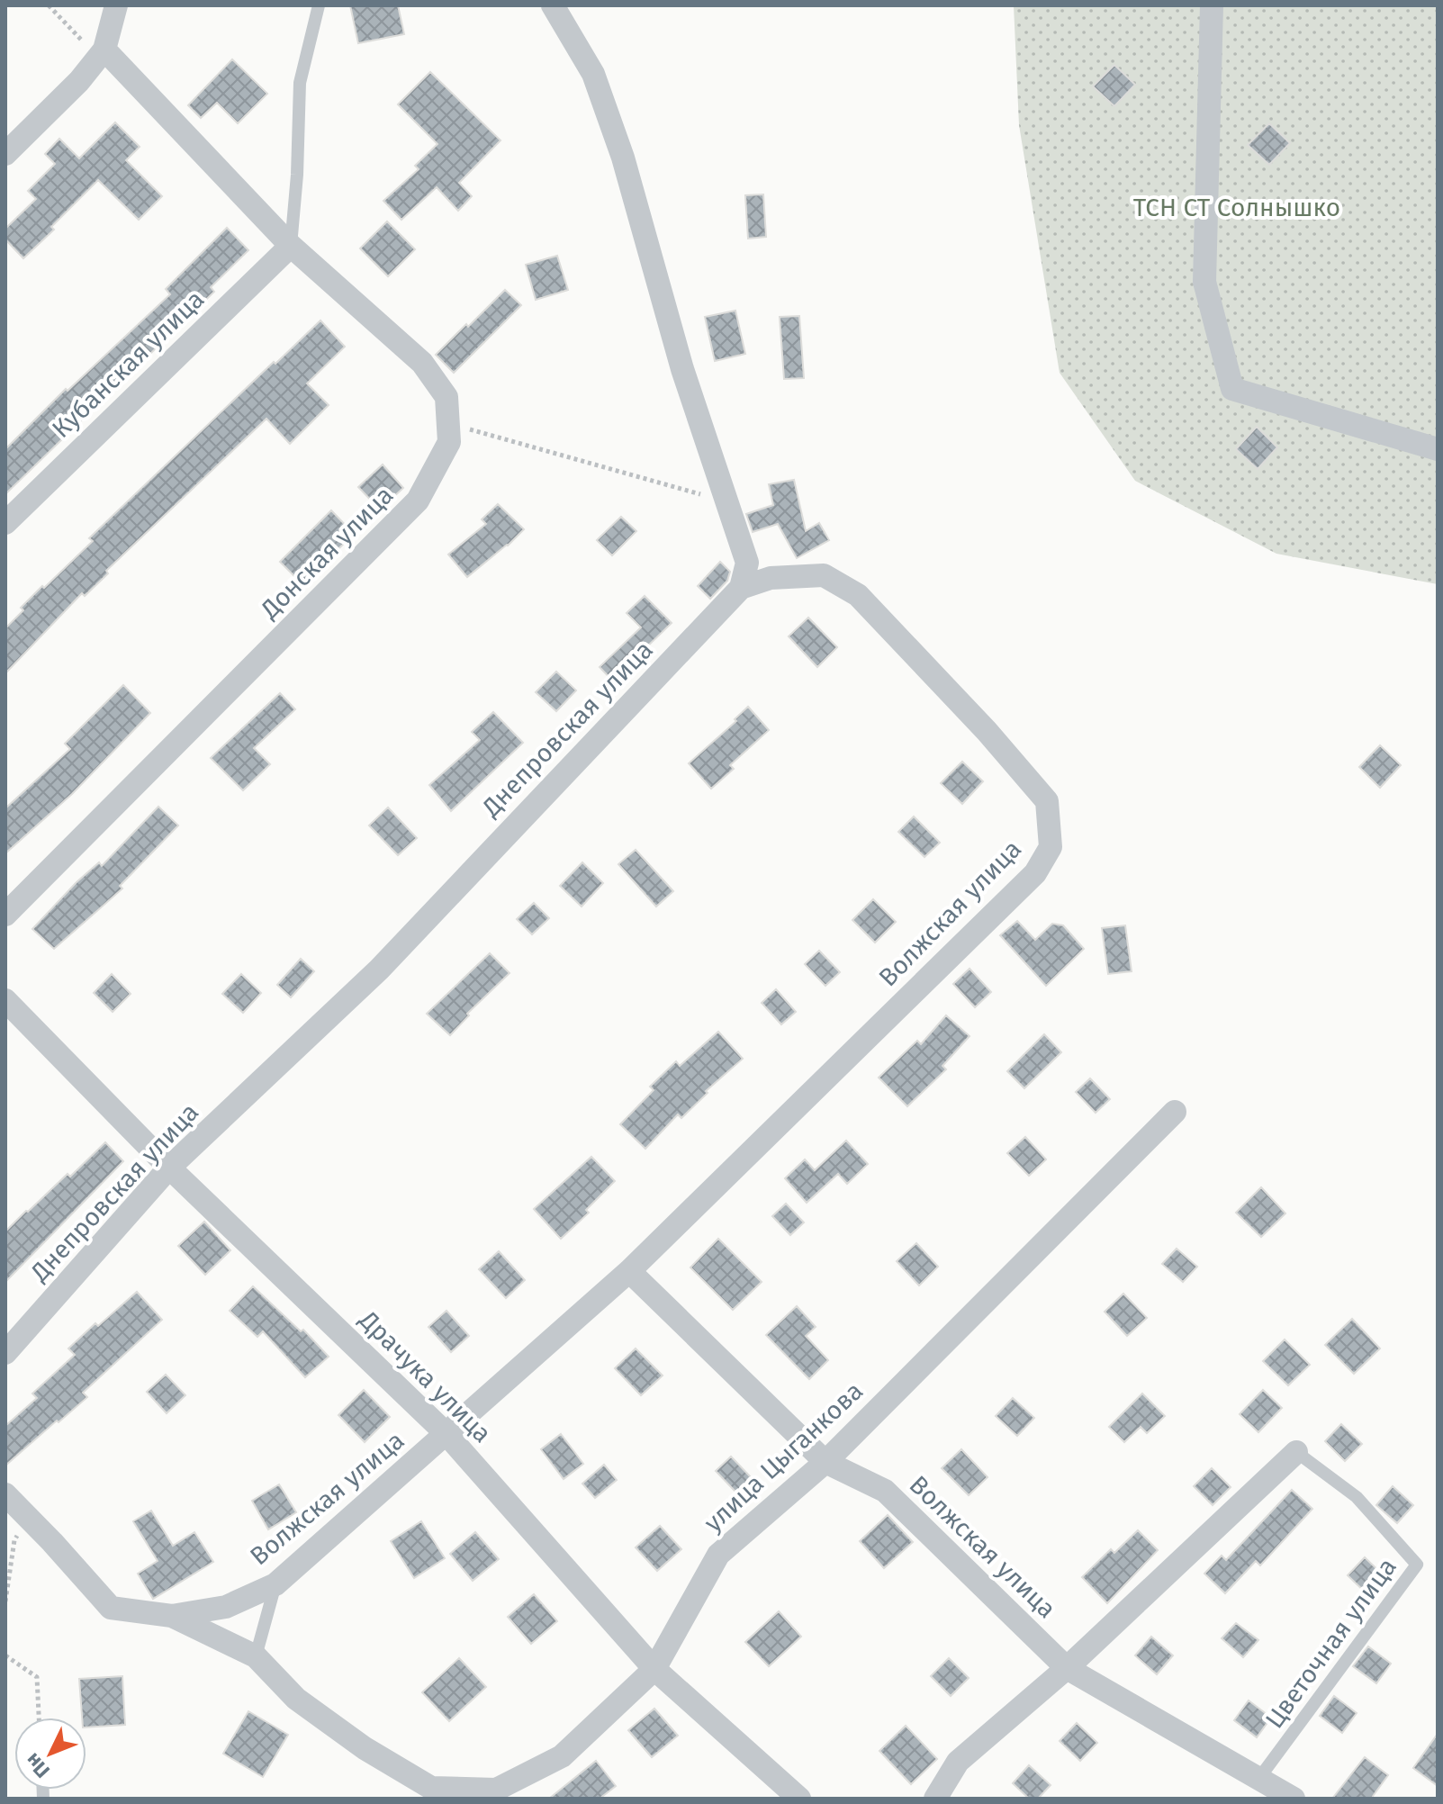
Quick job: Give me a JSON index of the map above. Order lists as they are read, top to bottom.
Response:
{
  "streets": {
    "street": [
      "Кубанская улица",
      "Донская улица",
      "Днепровская улица",
      "Волжская улица",
      "Драчука улица",
      "улица Цыганкова"
    ],
    "lane": ["Цветочная улица"]
  },
  "crossings": [
    ["Кубанская улица", "Донская улица"],
    ["Днепровская улица", "Волжская улица"],
    ["Днепровская улица", "Драчука улица"],
    ["Волжская улица", "Драчука улица"],
    ["Волжская улица", "улица Цыганкова"],
    ["Волжская улица", "Цветочная улица"],
    ["Драчука улица", "улица Цыганкова"]
  ],
  "parks": ["ТСН СТ Солнышко"],
  "north": "bottom left"
}
